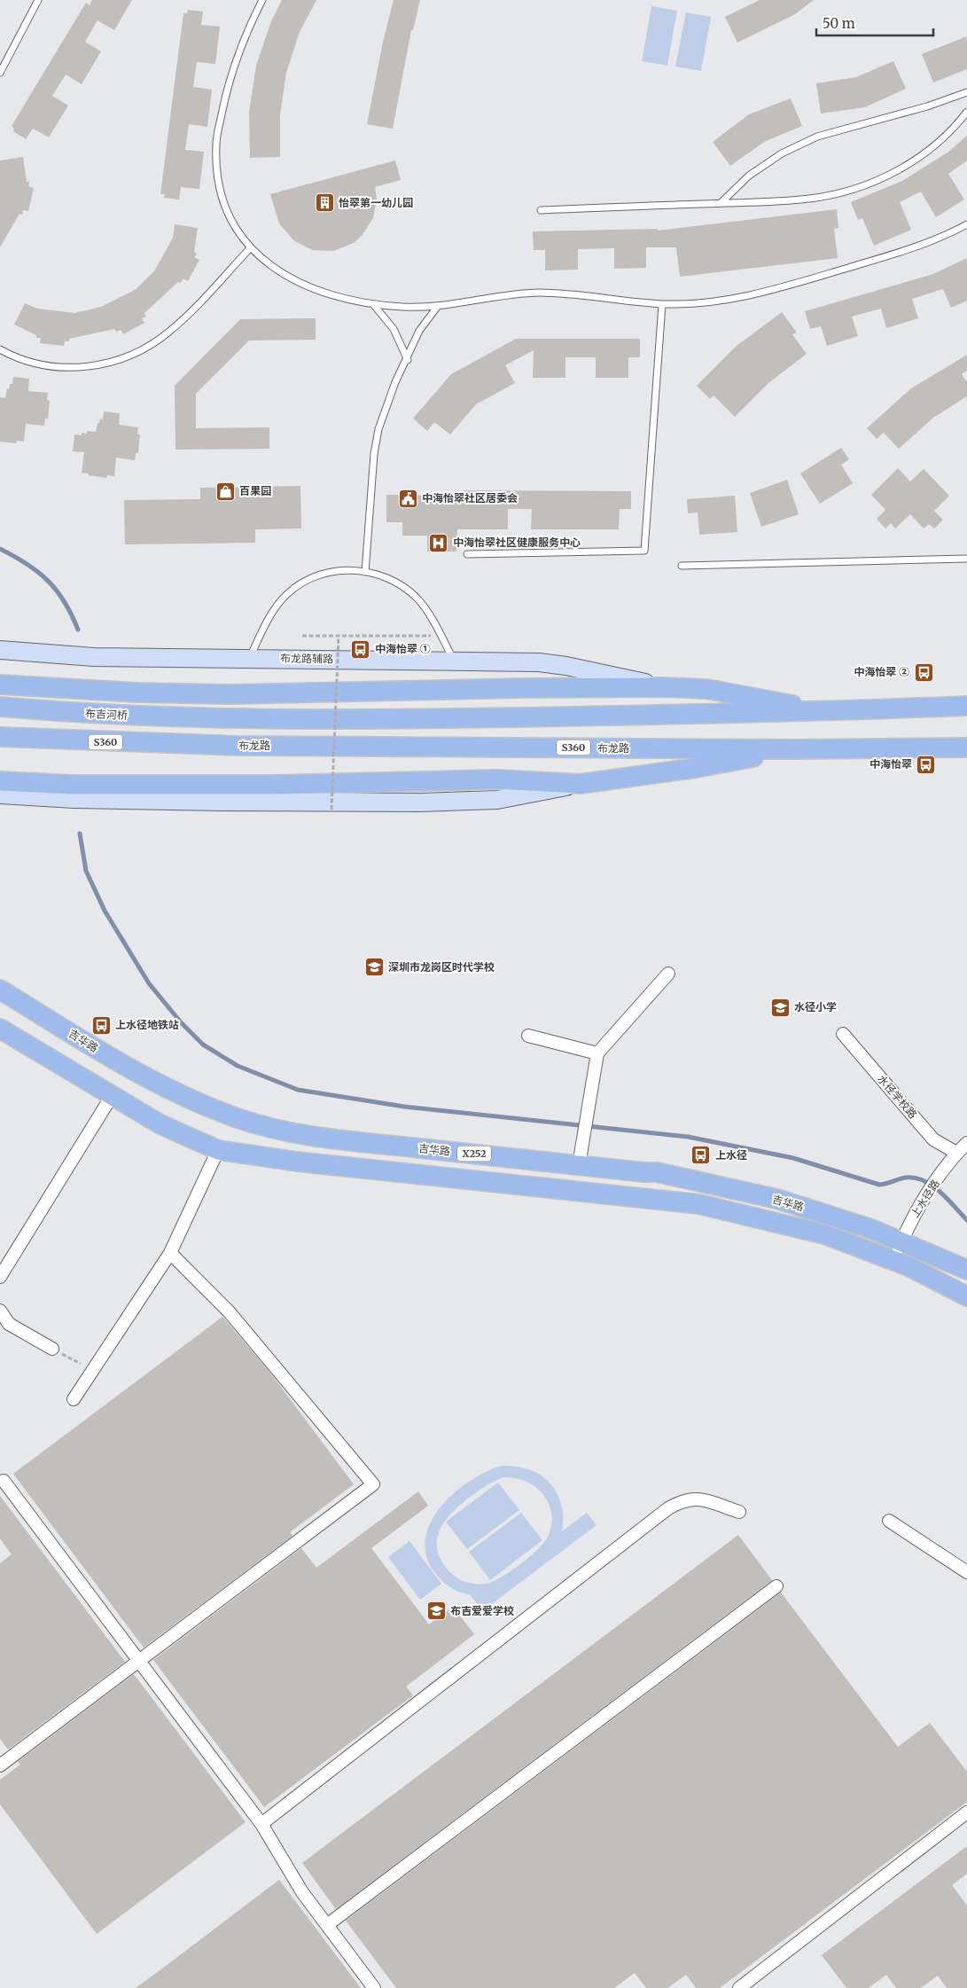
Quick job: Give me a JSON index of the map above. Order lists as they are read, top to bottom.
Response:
{
  "streets": {
    "main road": [
      "布龙路辅路",
      "布吉河桥",
      "S360",
      "布龙路",
      "吉华路",
      "X252"
    ],
    "street": ["水径学校路", "上水径路"]
  },
  "crossings": [
    ["吉华路", "上水径路"],
    ["水径学校路", "上水径路"]
  ],
  "places": {
    "building": ["怡翠第一幼儿园"],
    "shop": ["百果园"],
    "public building": ["中海怡翠社区居委会"],
    "hospital": ["中海怡翠社区健康服务中心"],
    "bus stop": [
      "中海怡翠 ①",
      "中海怡翠 ②",
      "中海怡翠",
      "上水径地铁站",
      "上水径"
    ],
    "school or university": ["深圳市龙岗区时代学校", "水径小学", "布吉爱爱学校"]
  },
  "scale_bar": "50 m"
}
